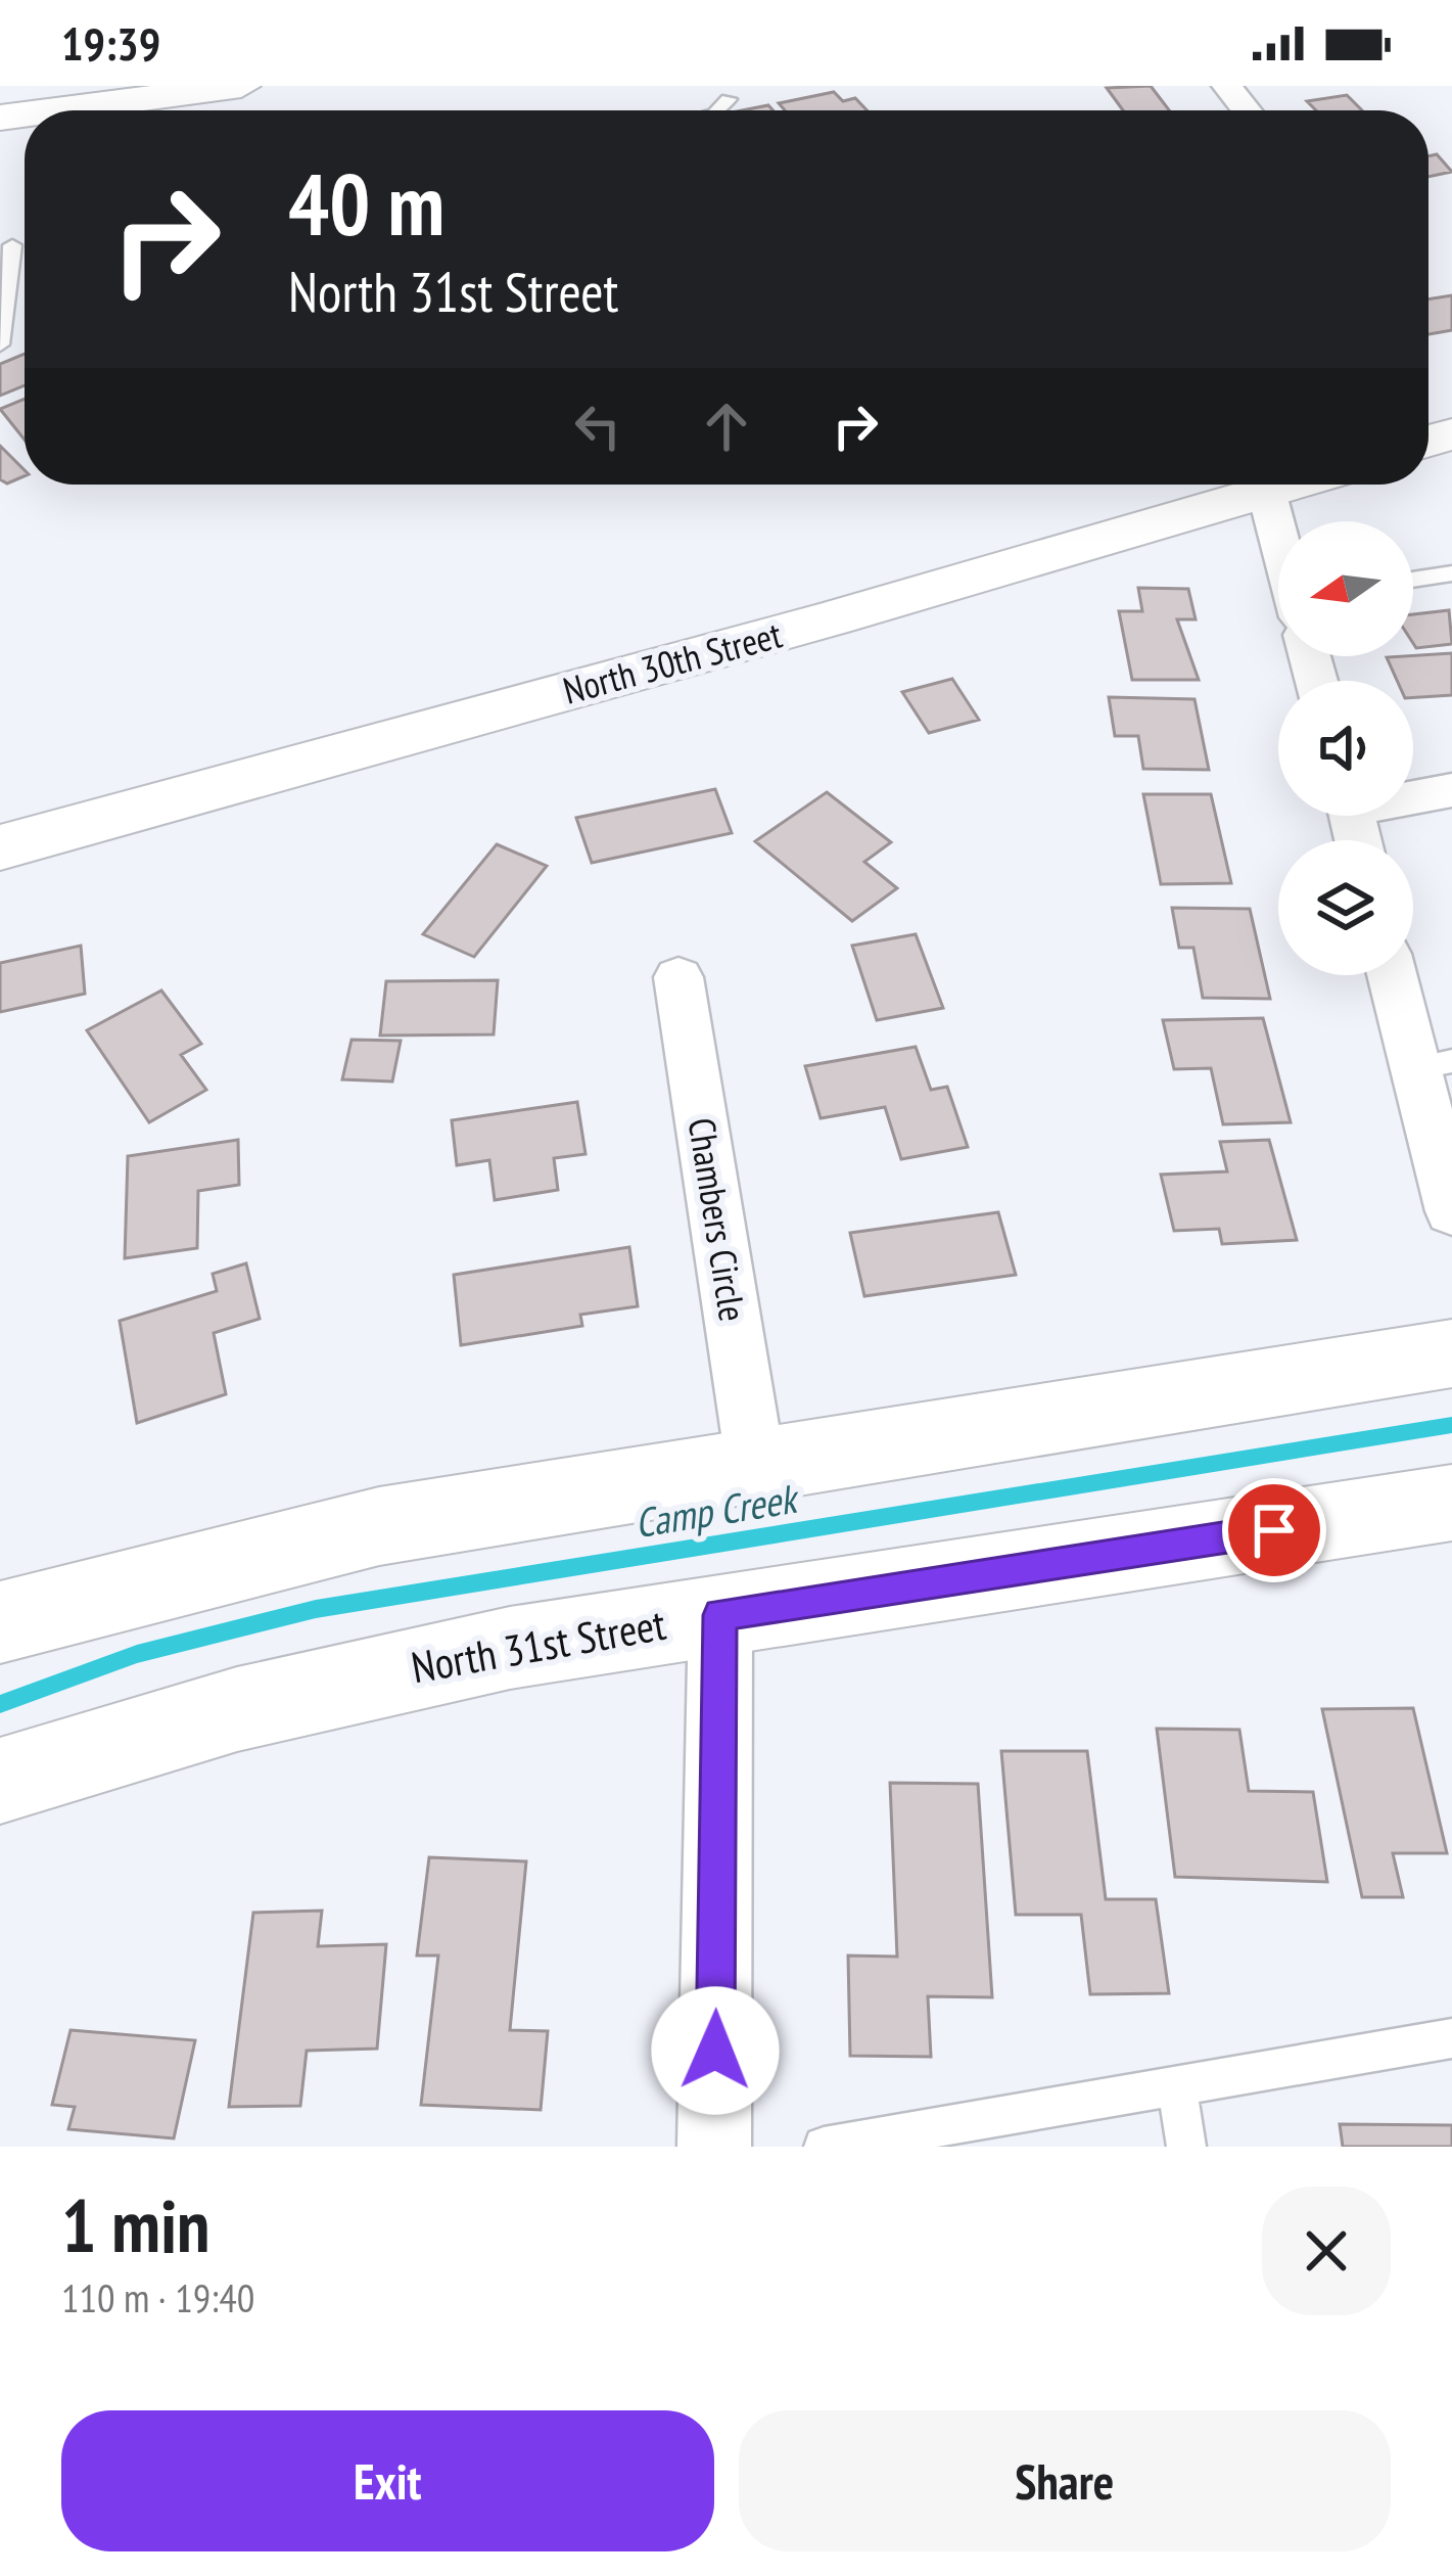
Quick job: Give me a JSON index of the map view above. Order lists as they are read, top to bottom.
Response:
{
  "streets": {
    "main road": ["North 30th Street", "North 31st Street"],
    "street": ["Chambers Circle"]
  },
  "water": ["Camp Creek"],
  "north": "left",
  "page": {
    "status": "19:39",
    "turn": ["40 m", "North 31st Street"],
    "heading": ["1 min", "110 m · 19:40"],
    "buttons": ["Exit", "Share"]
  }
}
